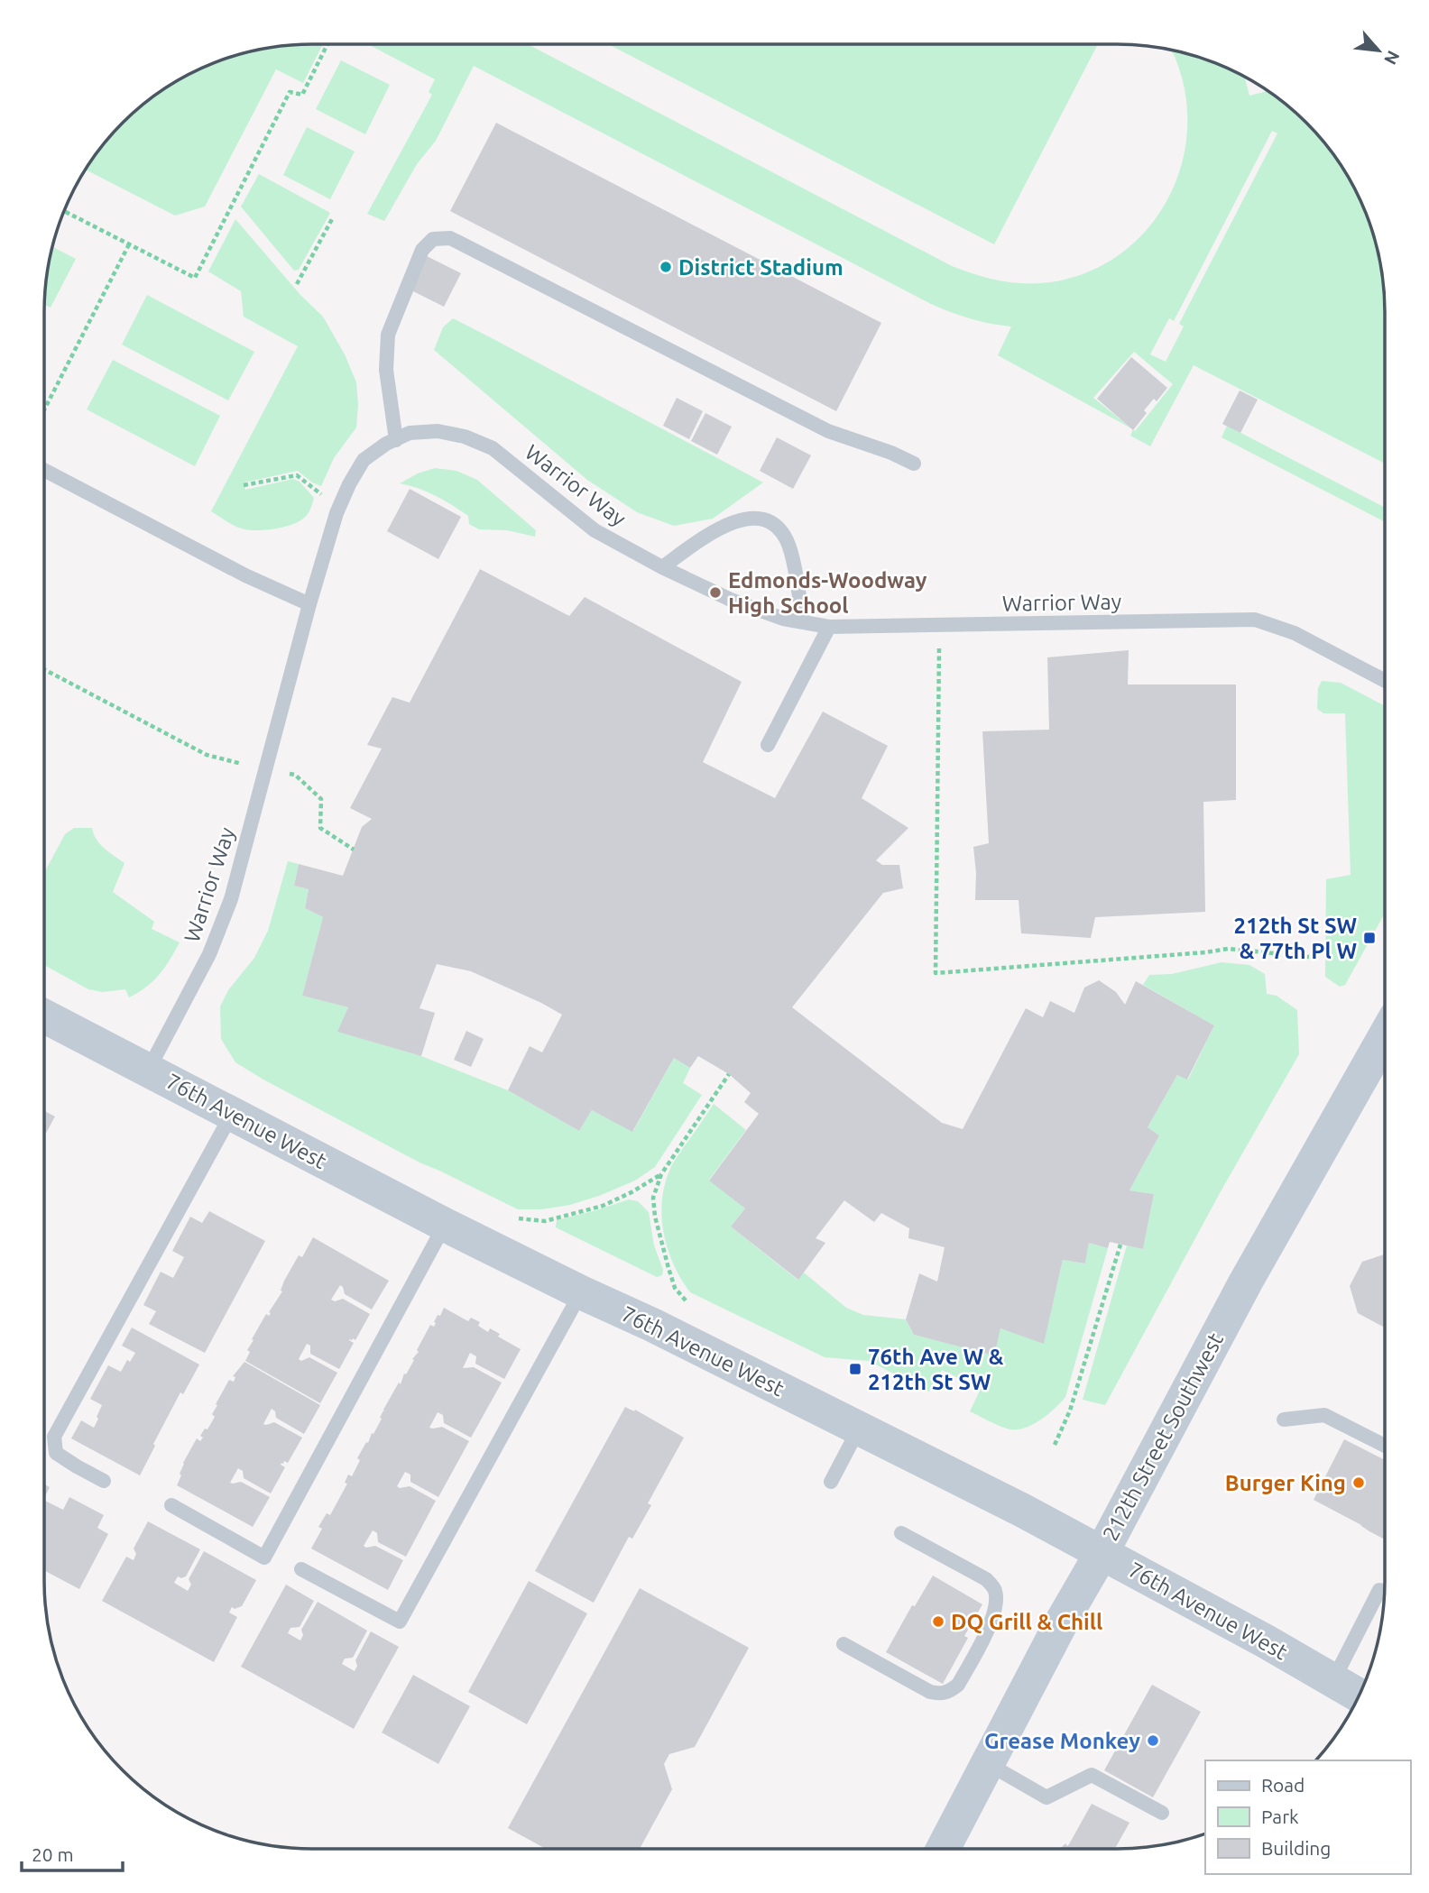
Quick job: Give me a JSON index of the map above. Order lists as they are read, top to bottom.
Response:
{
  "streets": {
    "street": ["76th Avenue West", "212th Street Southwest"],
    "lane": ["Warrior Way"]
  },
  "crossings": [
    ["Warrior Way", "76th Avenue West"],
    ["76th Avenue West", "212th Street Southwest"]
  ],
  "places": {
    "other": [
      "District Stadium",
      "Edmonds-Woodway High School",
      "Burger King",
      "DQ Grill & Chill",
      "Grease Monkey"
    ],
    "transit": ["212th St SW & 77th Pl W", "76th Ave W & 212th St SW"]
  },
  "legend": ["Road", "Park", "Building"],
  "scale_bar": "20 m",
  "north": "bottom right"
}
